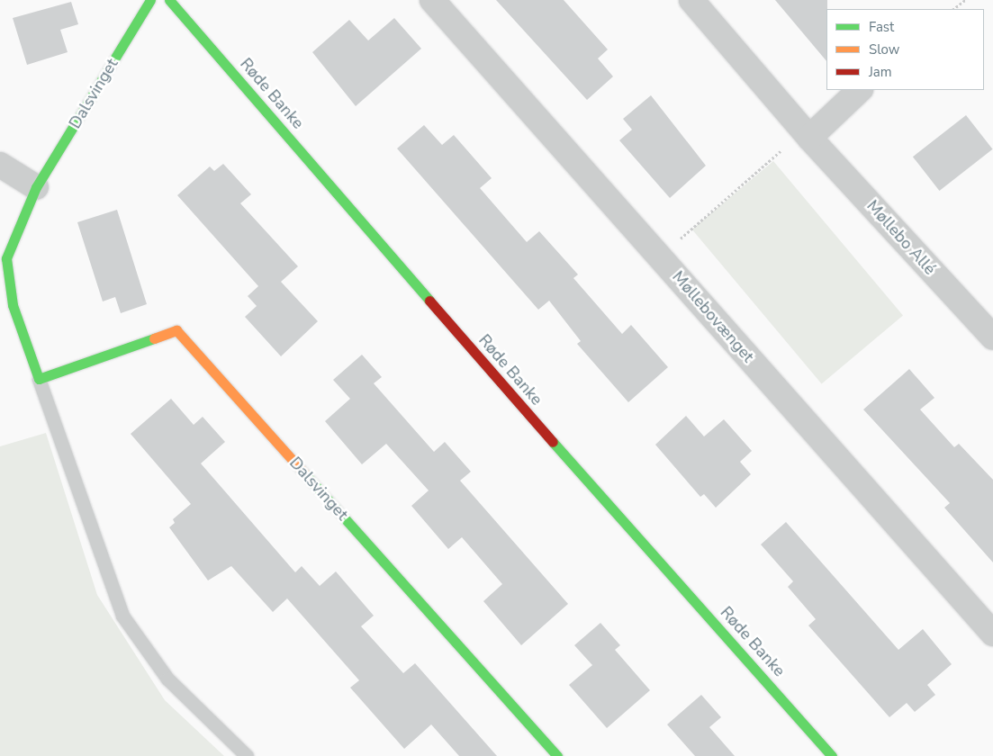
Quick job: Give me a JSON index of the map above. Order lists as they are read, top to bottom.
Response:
{
  "streets": {
    "street": [
      "Dalsvinget",
      "Røde Banke",
      "Møllebo Allé",
      "Møllebovænget"
    ]
  },
  "legend": ["Fast", "Slow", "Jam"]
}
